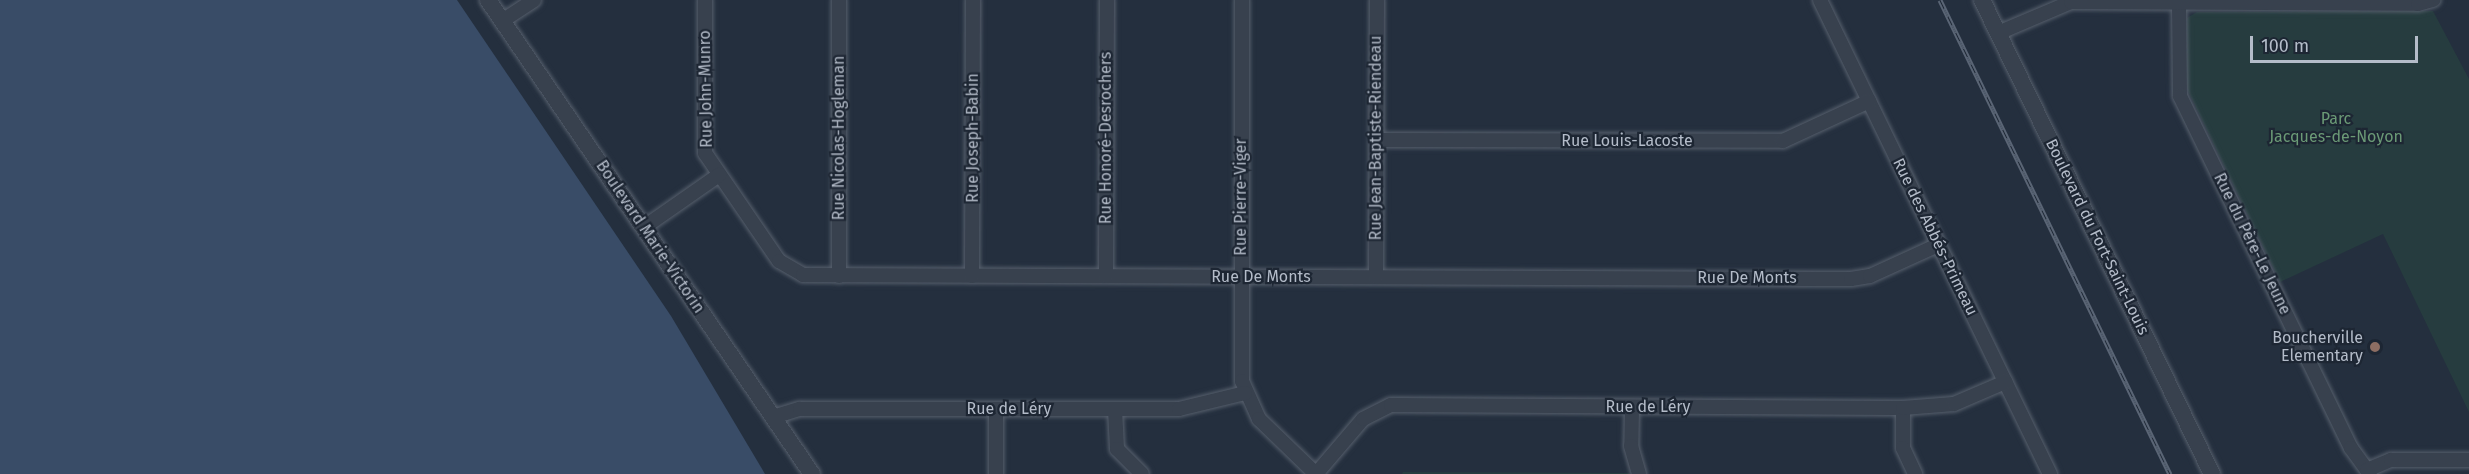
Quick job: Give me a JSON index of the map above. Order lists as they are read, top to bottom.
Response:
{
  "streets": {
    "street": [
      "Rue John-Munro",
      "Rue Nicolas-Hogleman",
      "Rue Joseph-Babin",
      "Rue Honoré-Desrochers",
      "Rue Jean-Baptiste-Riendeau",
      "Rue Louis-Lacoste",
      "Rue Pierre-Viger",
      "Boulevard Marie-Victorin",
      "Rue des Abbés-Primeau",
      "Boulevard du Fort-Saint-Louis",
      "Rue du Père-Le Jeune",
      "Rue De Monts",
      "Rue de Léry"
    ]
  },
  "crossings": [
    ["Rue John-Munro", "Rue De Monts"],
    ["Rue Nicolas-Hogleman", "Rue De Monts"],
    ["Rue Joseph-Babin", "Rue De Monts"],
    ["Rue Honoré-Desrochers", "Rue De Monts"],
    ["Rue Jean-Baptiste-Riendeau", "Rue Louis-Lacoste"],
    ["Rue Jean-Baptiste-Riendeau", "Rue De Monts"],
    ["Rue Louis-Lacoste", "Rue des Abbés-Primeau"],
    ["Rue Pierre-Viger", "Rue De Monts"],
    ["Rue Pierre-Viger", "Rue de Léry"],
    ["Boulevard Marie-Victorin", "Rue de Léry"],
    ["Rue des Abbés-Primeau", "Rue De Monts"],
    ["Rue des Abbés-Primeau", "Rue de Léry"]
  ],
  "parks": ["Parc Jacques-de-Noyon"],
  "places": ["Boucherville Elementary"],
  "scale_bar": "100 m"
}
